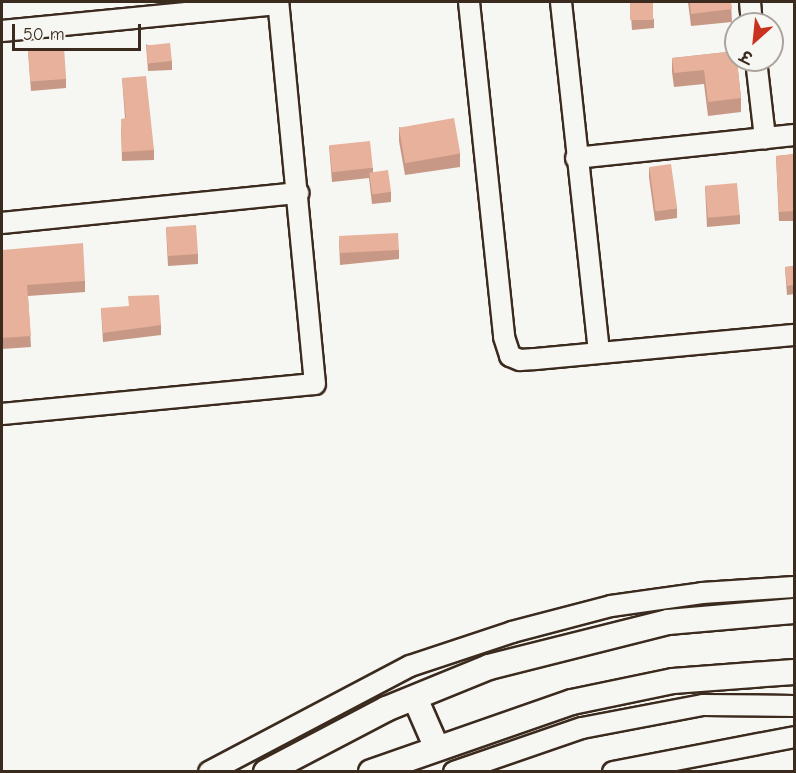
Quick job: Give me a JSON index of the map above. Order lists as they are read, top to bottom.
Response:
{
  "scale_bar": "50 m",
  "north": "bottom left"
}
